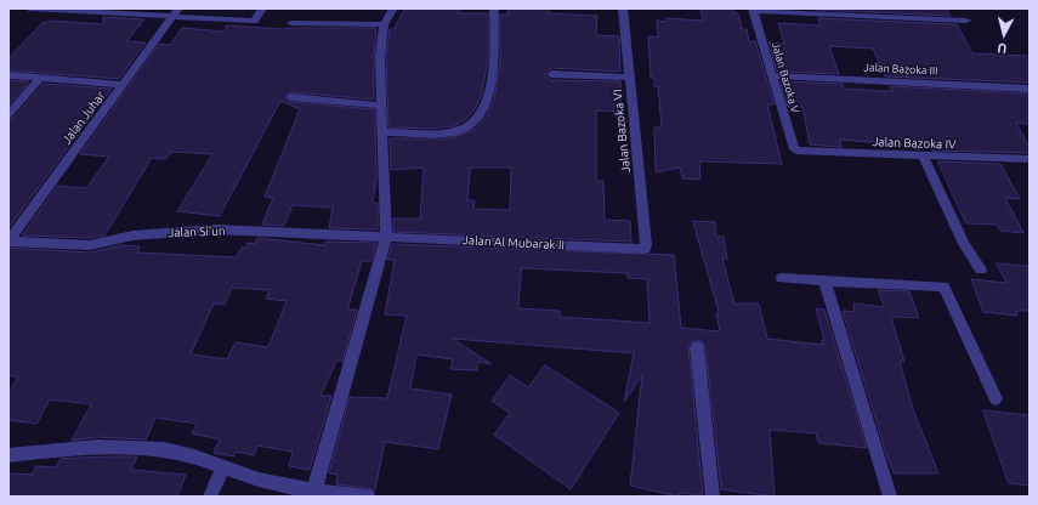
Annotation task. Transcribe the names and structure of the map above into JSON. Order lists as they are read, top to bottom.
{
  "streets": {
    "street": [
      "Jalan Bazoka III",
      "Jalan Bazoka V",
      "Jalan Juhar",
      "Jalan Bazoka VI",
      "Jalan Bazoka IV",
      "Jalan Si'un",
      "Jalan Al Mubarak II"
    ]
  },
  "crossings": [
    ["Jalan Bazoka III", "Jalan Bazoka V"],
    ["Jalan Bazoka V", "Jalan Bazoka IV"],
    ["Jalan Juhar", "Jalan Si'un"],
    ["Jalan Bazoka VI", "Jalan Al Mubarak II"],
    ["Jalan Si'un", "Jalan Al Mubarak II"]
  ],
  "north": "bottom"
}
